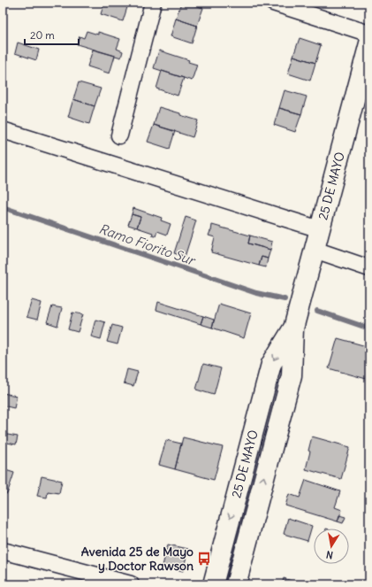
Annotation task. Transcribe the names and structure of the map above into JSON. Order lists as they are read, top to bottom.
{
  "streets": {
    "street": ["25 DE MAYO"]
  },
  "water": ["Ramo Fiorito Sur"],
  "places": {
    "bus stop": ["Avenida 25 de Mayo y Doctor Rawson"]
  },
  "scale_bar": "20 m",
  "north": "bottom"
}
